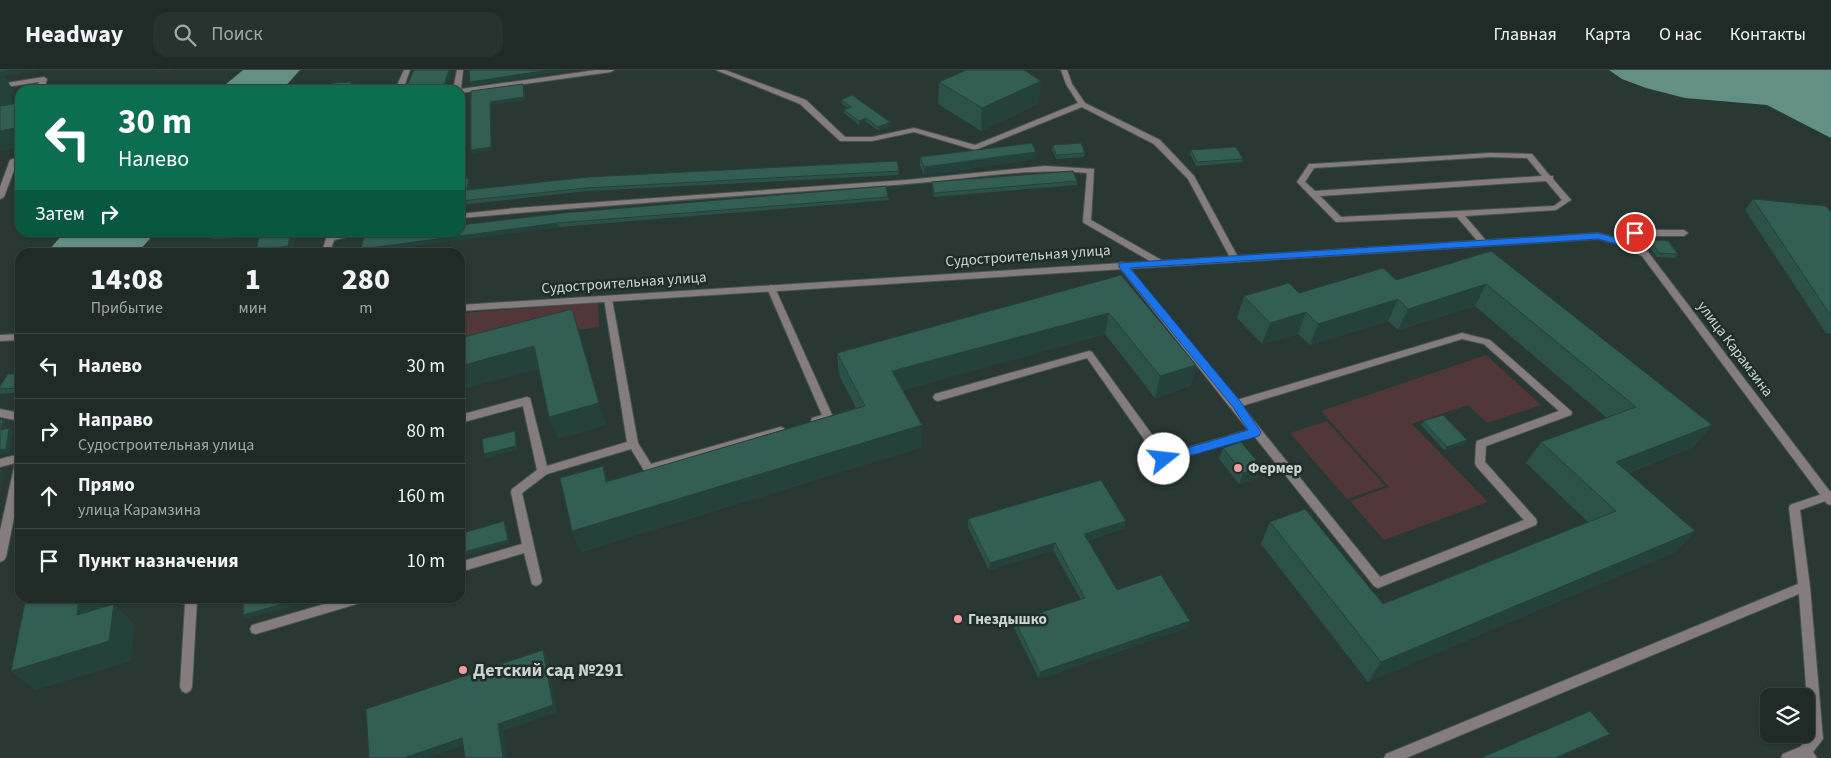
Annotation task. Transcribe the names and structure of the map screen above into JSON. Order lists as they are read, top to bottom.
{
  "streets": {
    "street": ["Судостроительная улица", "улица Карамзина"]
  },
  "crossings": [
    ["Судостроительная улица", "улица Карамзина"]
  ],
  "places": ["Фермер", "Гнездышко", "Детский сад №291"],
  "page": {
    "header": "Headway",
    "search": "Поиск",
    "nav": [
      "Главная",
      "Карта",
      "О нас",
      "Контакты"
    ],
    "turn": ["30 m", "Налево"],
    "then": "Затем",
    "eta": [
      "14:08",
      "Прибытие",
      "1",
      "мин",
      "280",
      "m"
    ],
    "list": [
      {
        "name": "Налево",
        "value": "30 m"
      },
      {
        "name": "Направо",
        "note": "Судостроительная улица",
        "value": "80 m"
      },
      {
        "name": "Прямо",
        "note": "улица Карамзина",
        "value": "160 m"
      },
      {
        "name": "Пункт назначения",
        "value": "10 m"
      }
    ]
  }
}
